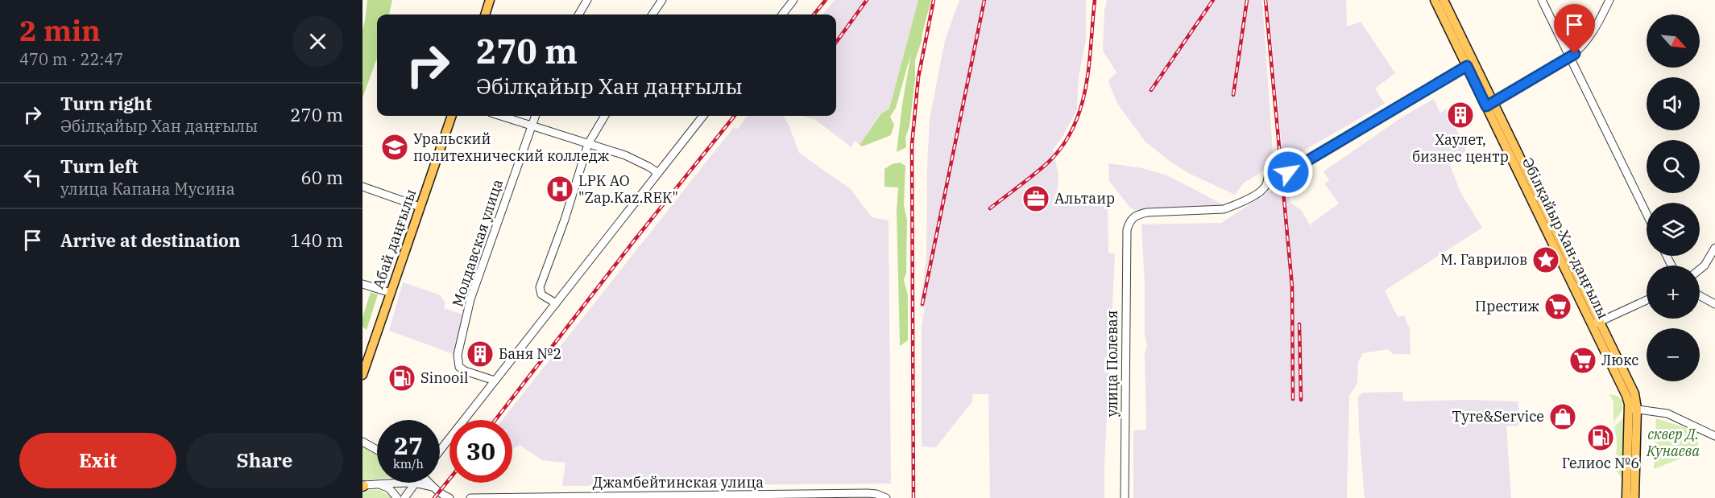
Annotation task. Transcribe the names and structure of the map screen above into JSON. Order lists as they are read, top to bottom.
{
  "streets": {
    "main road": ["Әбілқайыр Хан даңғылы", "Абай даңғылы"],
    "street": ["Молдавская улица", "улица Полевая", "Джамбейтинская улица"]
  },
  "parks": ["сквер Д. Кунаева"],
  "places": {
    "building": ["Хаулет, бизнес центр", "Баня №2"],
    "school or university": ["Уральский политехнический колледж"],
    "hospital": ["LPK AO \"Zap.Kaz.REK\""],
    "office": ["Альтаир"],
    "place": ["М. Гаврилов"],
    "supermarket": ["Престиж", "Люкс"],
    "fuel station": ["Sinooil", "Гелиос №6"],
    "shop": ["Tyre&Service"]
  },
  "north": "bottom right",
  "page": {
    "heading": ["2 min", "470 m · 22:47"],
    "map_buttons": ["+", "−"],
    "turn": ["270 m", "Әбілқайыр Хан даңғылы"],
    "list": [
      {
        "name": "Turn right",
        "note": "Әбілқайыр Хан даңғылы",
        "value": "270 m"
      },
      {
        "name": "Turn left",
        "note": "улица Капана Мусина",
        "value": "60 m"
      },
      {
        "name": "Arrive at destination",
        "value": "140 m"
      }
    ],
    "speed": "27 km/h",
    "limit": "30",
    "buttons": ["Exit", "Share"]
  }
}
